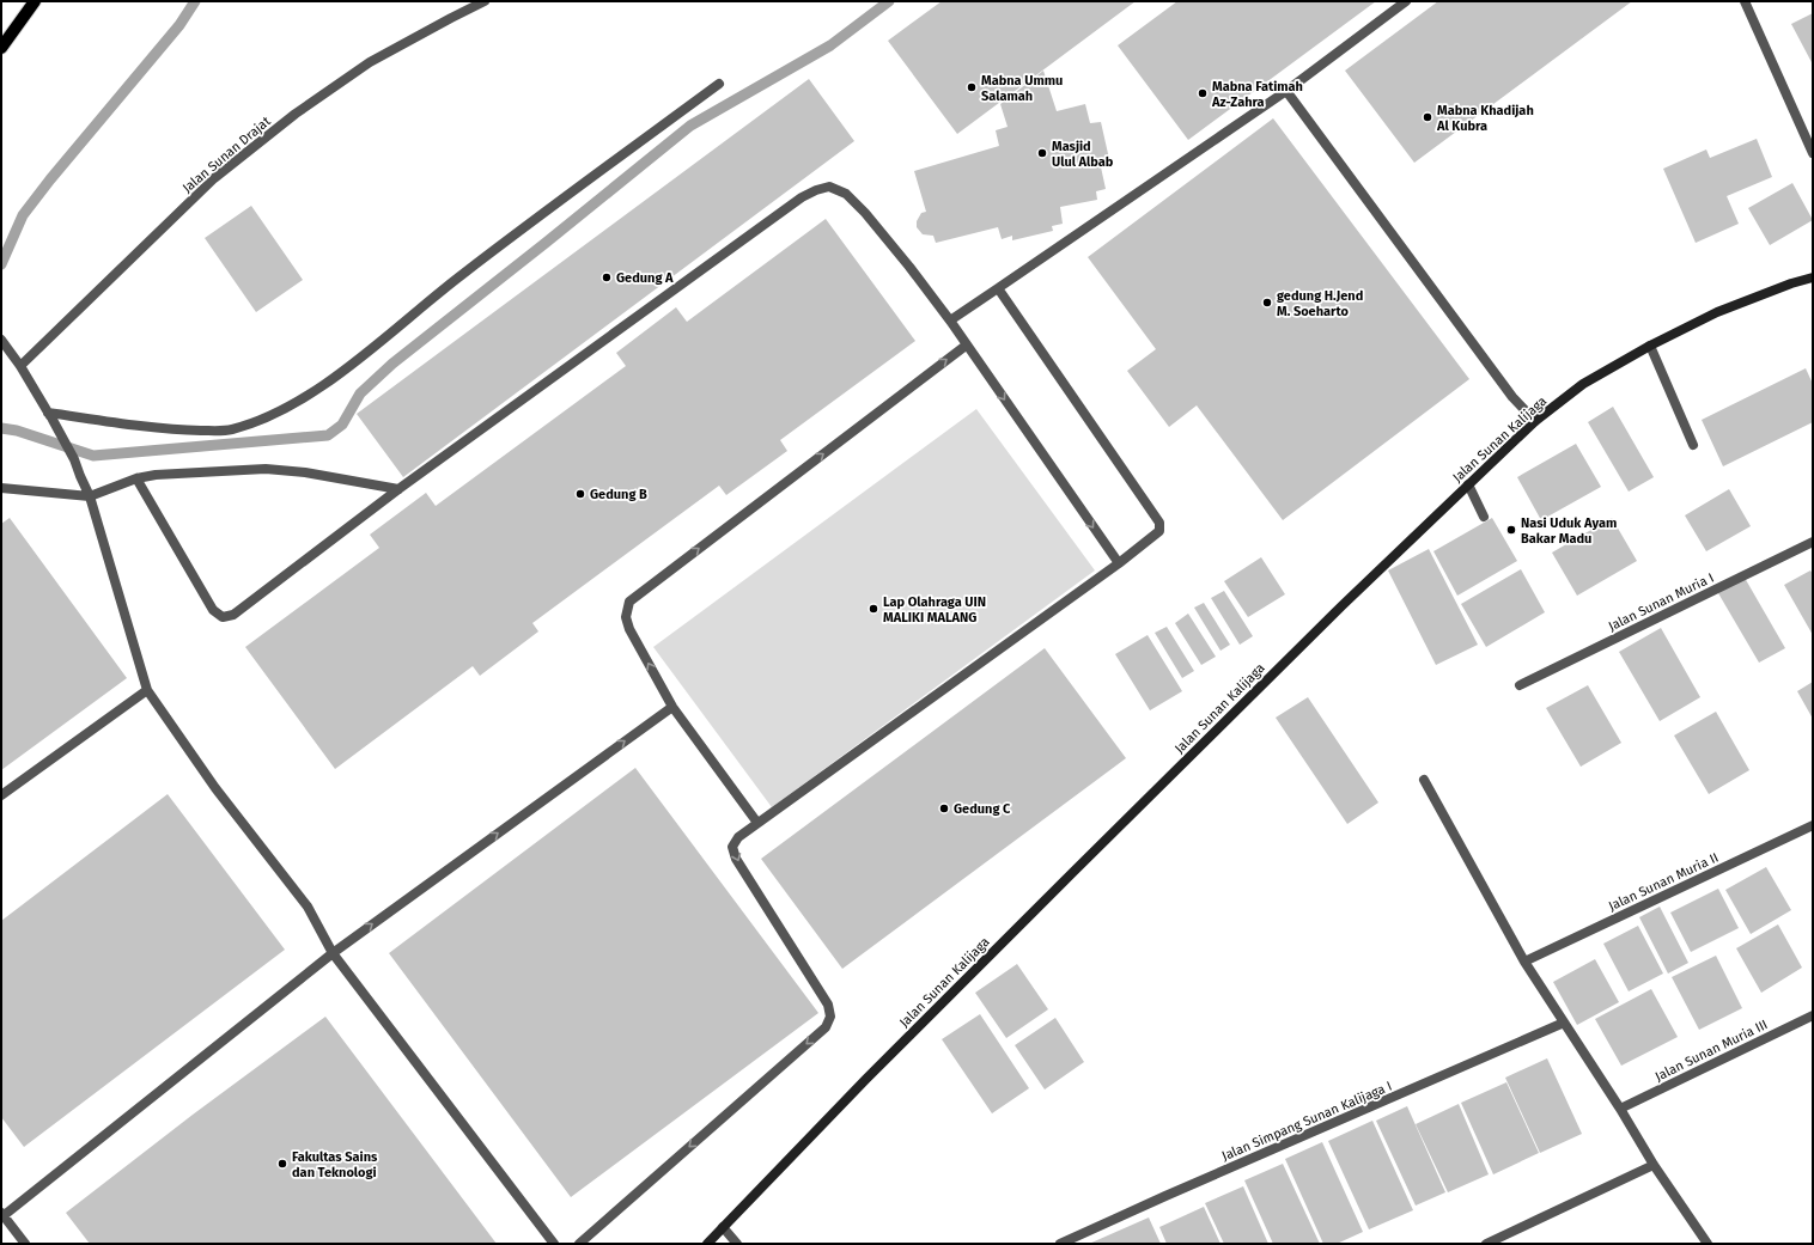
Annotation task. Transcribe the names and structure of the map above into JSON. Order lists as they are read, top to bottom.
{
  "streets": {
    "main road": ["Jalan Sunan Kalijaga"],
    "street": [
      "Jalan Sunan Drajat",
      "Jalan Sunan Muria I",
      "Jalan Sunan Muria II",
      "Jalan Sunan Muria III",
      "Jalan Simpang Sunan Kalijaga I"
    ]
  },
  "places": [
    "Mabna Ummu Salamah",
    "Mabna Fatimah Az-Zahra",
    "Mabna Khadijah Al Kubra",
    "Masjid Ulul Albab",
    "Gedung A",
    "gedung H.Jend M. Soeharto",
    "Gedung B",
    "Nasi Uduk Ayam Bakar Madu",
    "Lap Olahraga UIN MALIKI MALANG",
    "Gedung C",
    "Fakultas Sains dan Teknologi"
  ]
}
